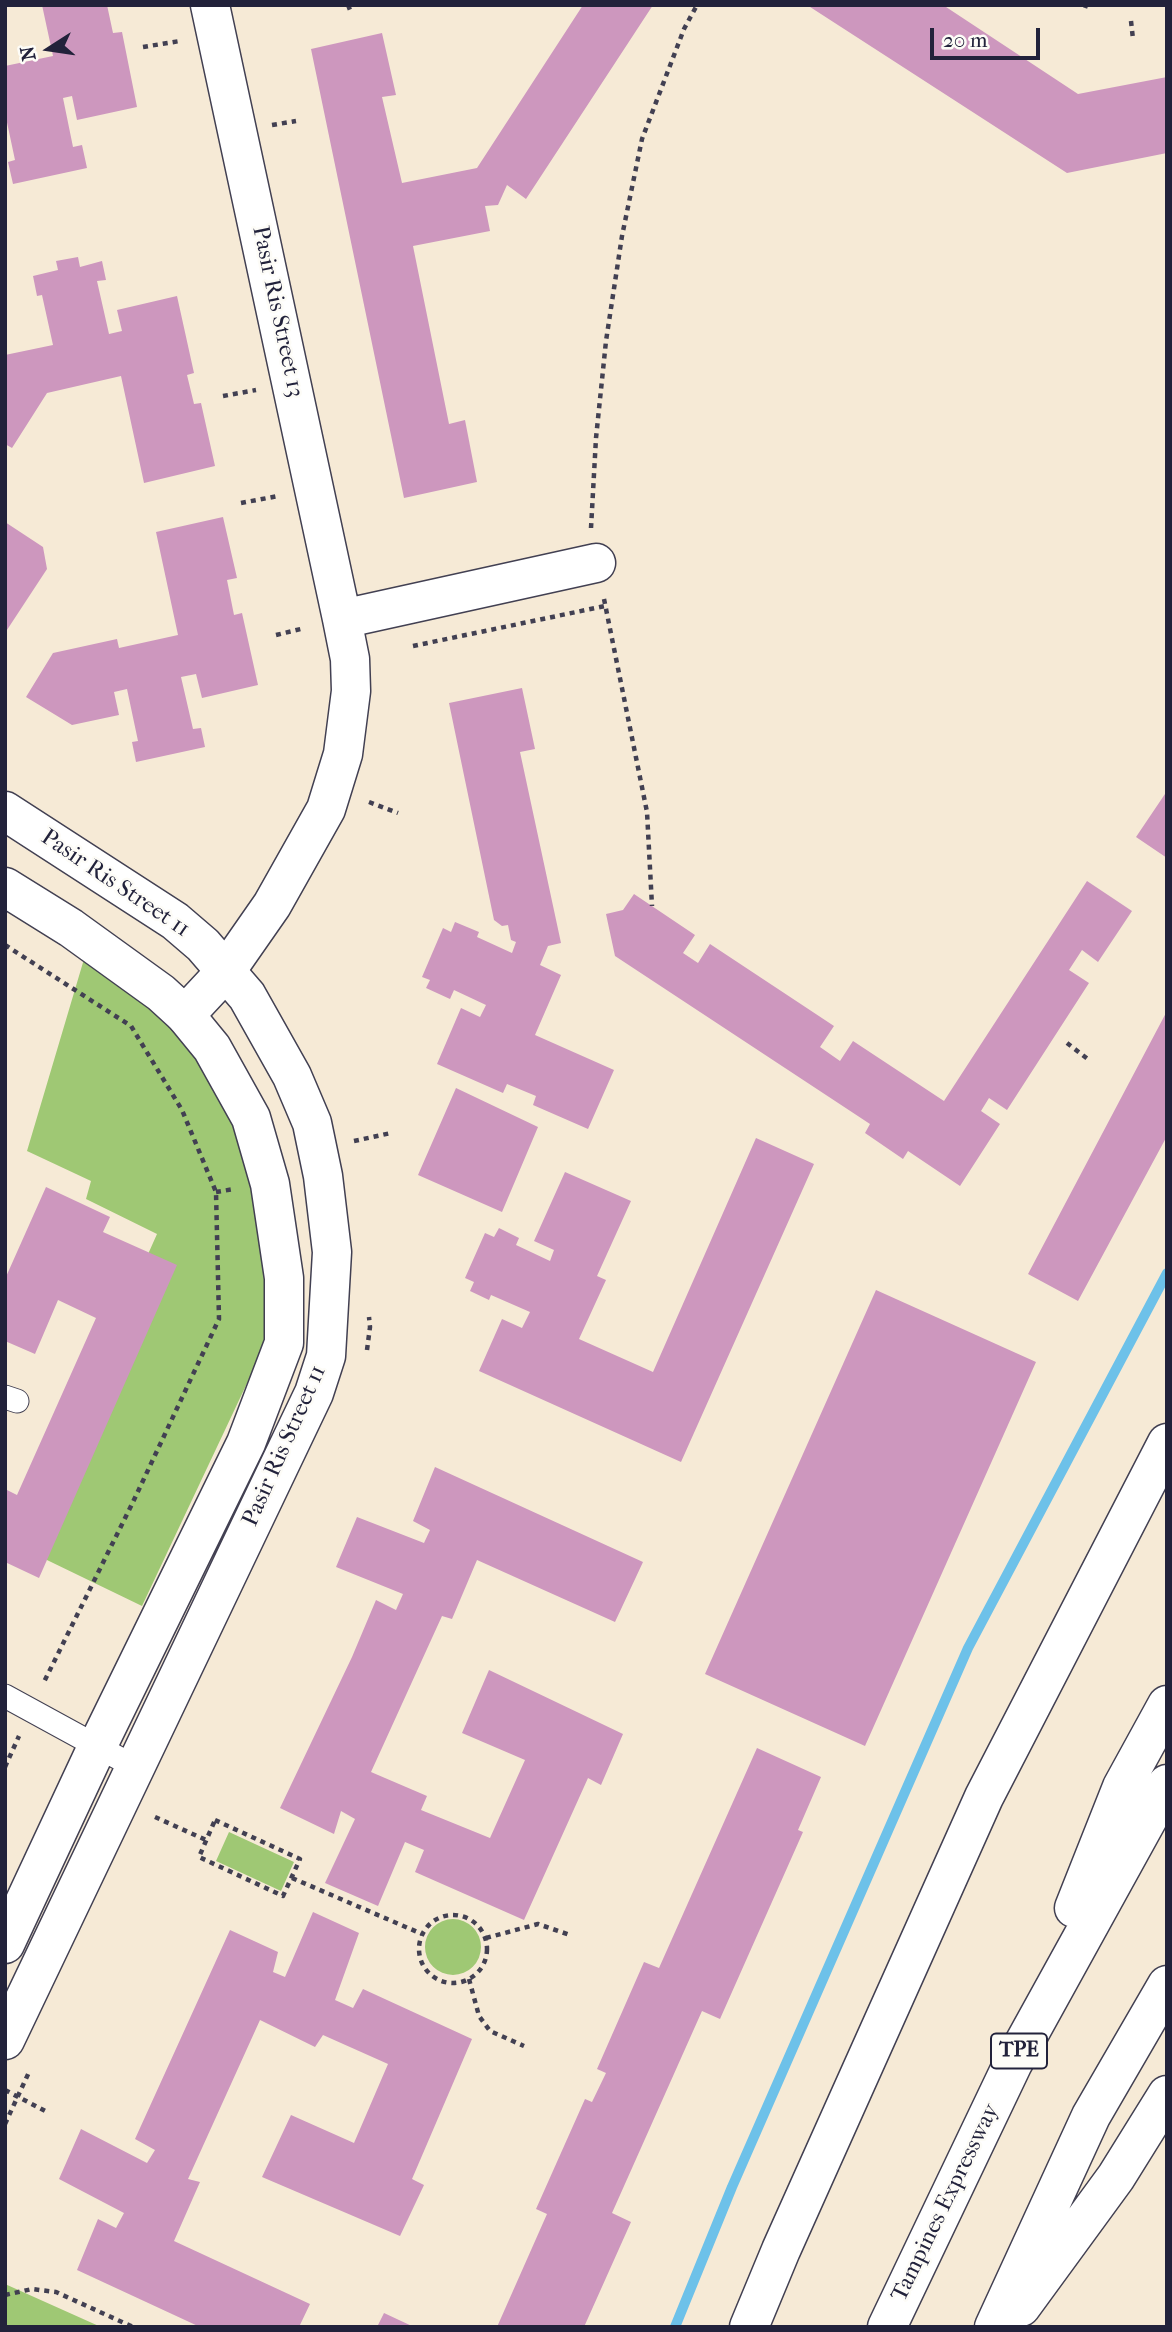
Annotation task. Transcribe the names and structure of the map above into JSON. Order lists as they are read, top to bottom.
{
  "streets": {
    "main road": [
      "Pasir Ris Street 13",
      "Pasir Ris Street 11",
      "TPE",
      "Tampines Expressway"
    ]
  },
  "crossings": [
    ["Pasir Ris Street 13", "Pasir Ris Street 11"]
  ],
  "scale_bar": "20 m",
  "north": "left"
}
